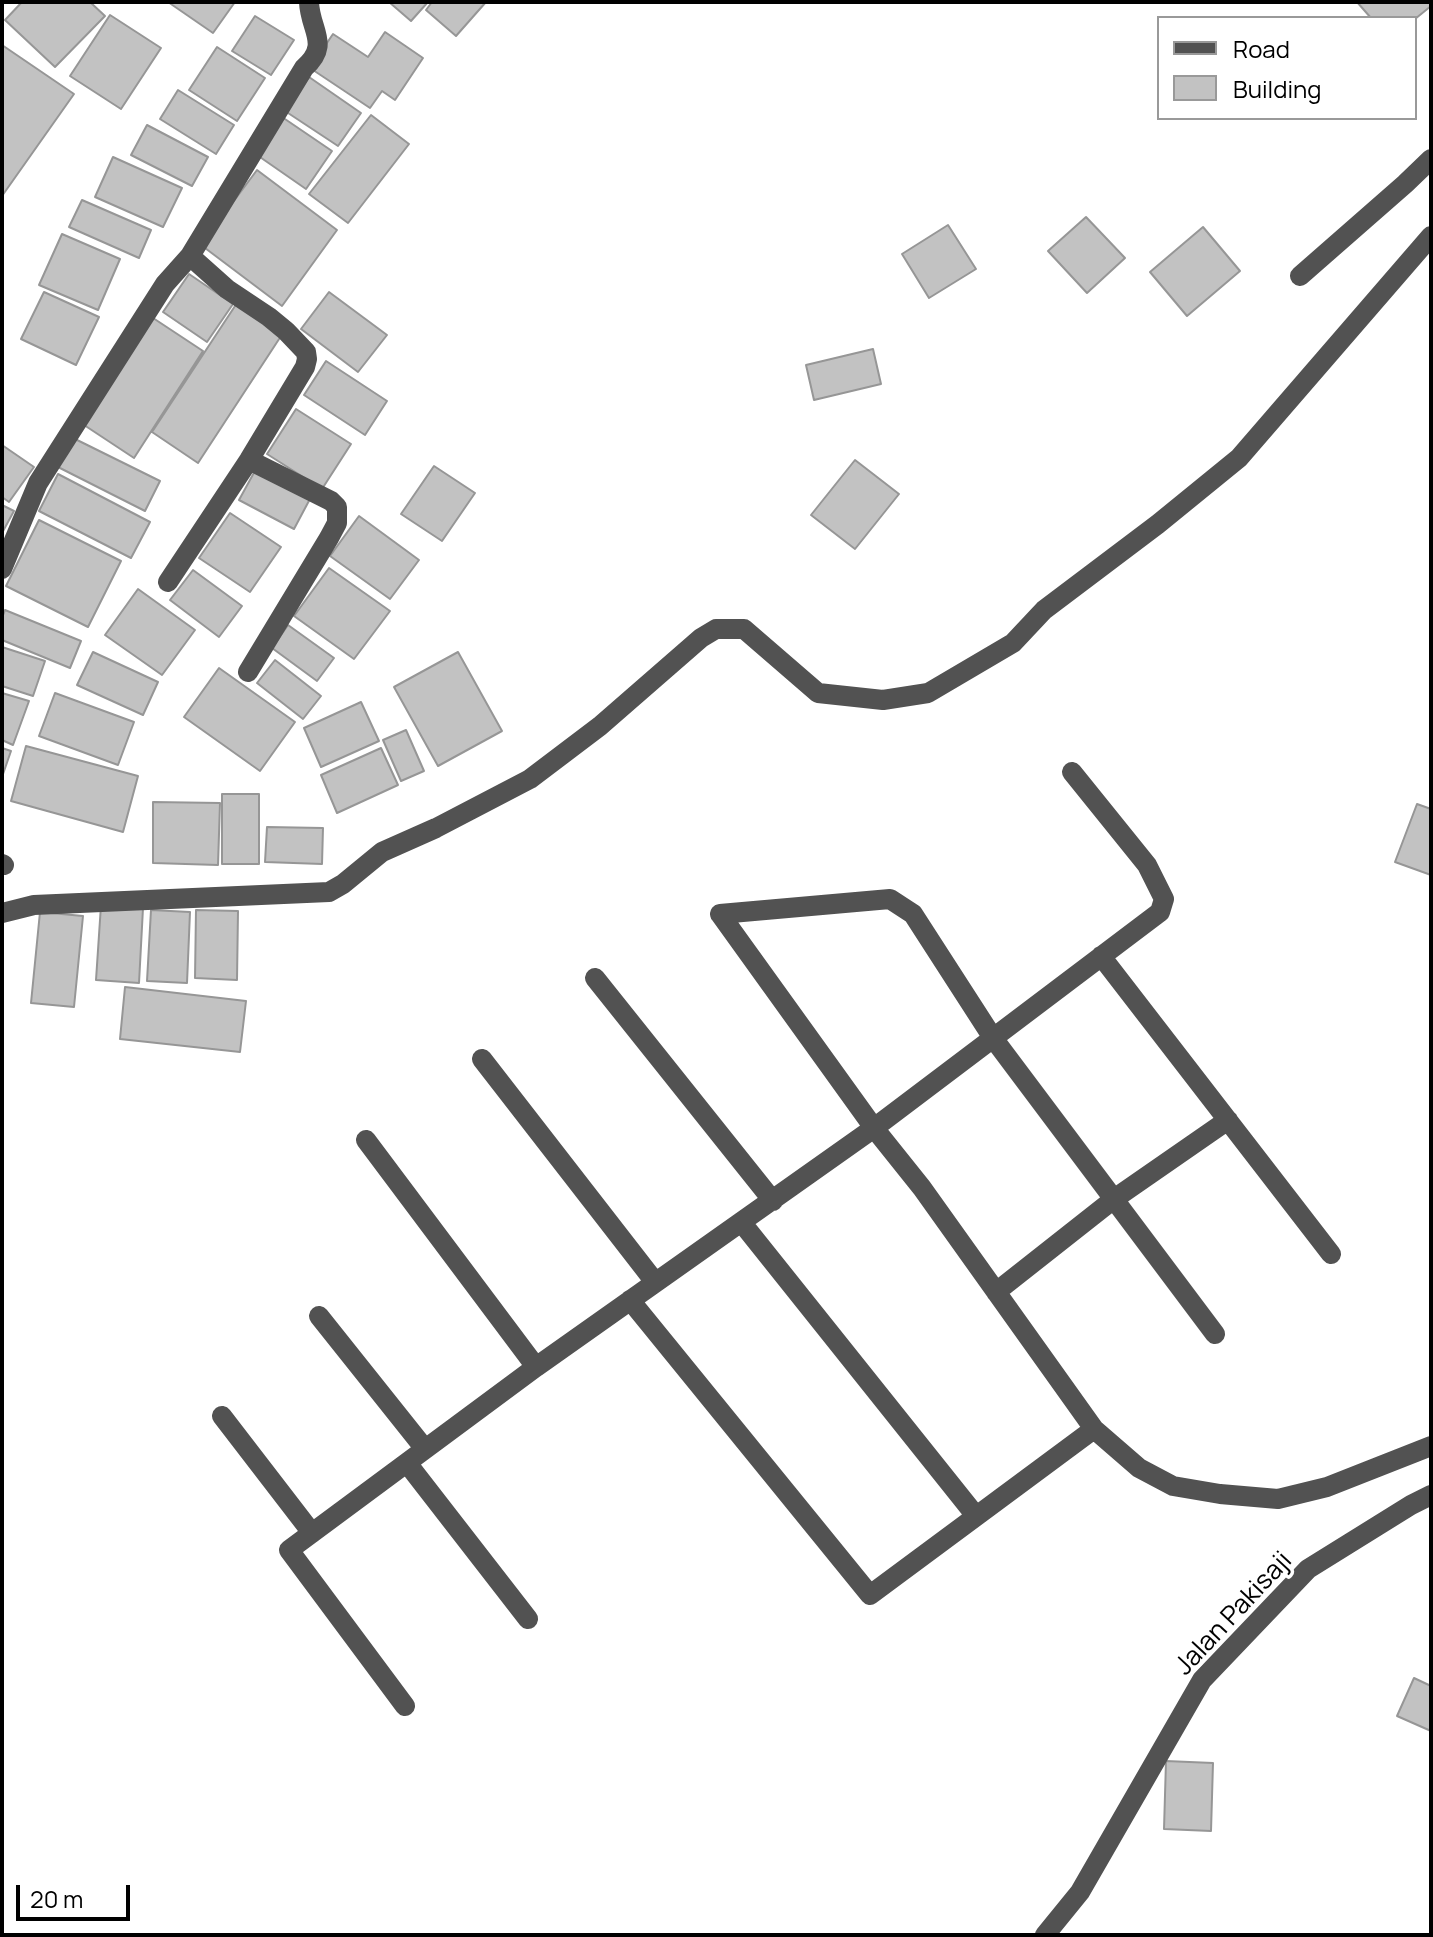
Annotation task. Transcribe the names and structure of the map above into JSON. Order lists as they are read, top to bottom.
{
  "streets": {
    "street": ["Jalan Pakisaji"]
  },
  "legend": ["Road", "Building"],
  "scale_bar": "20 m"
}
